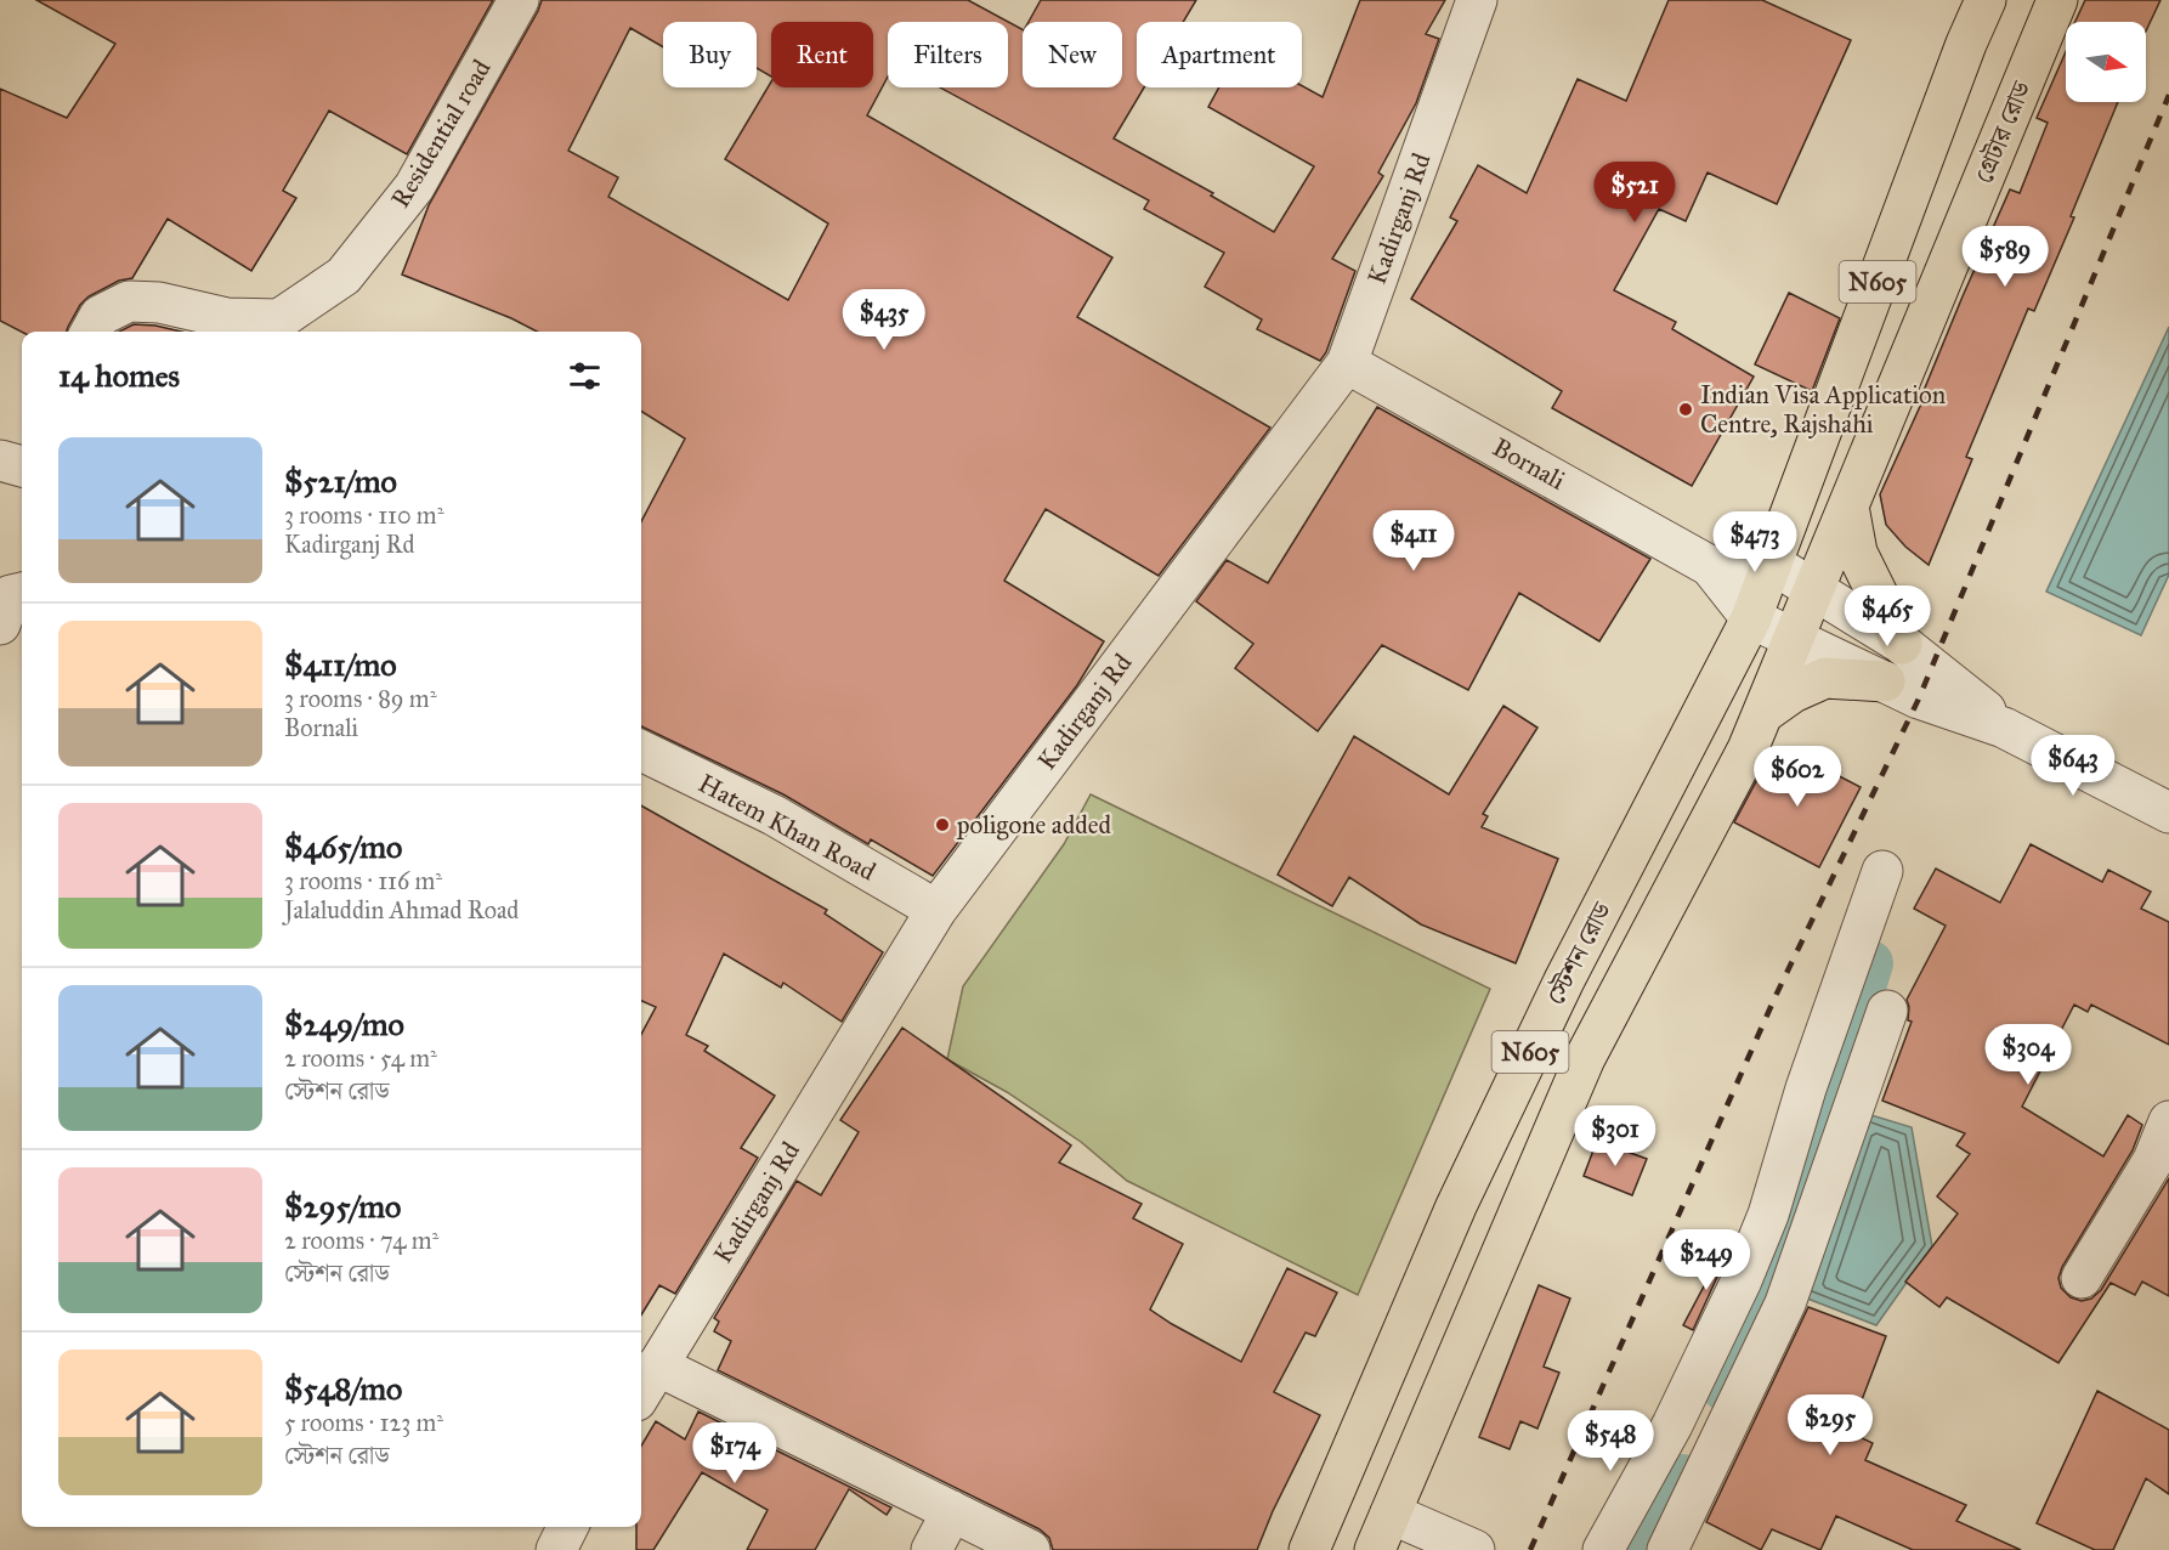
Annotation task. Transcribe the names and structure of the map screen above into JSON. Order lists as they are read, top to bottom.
{
  "streets": {
    "highway": ["গ্রেটার রোড", "N605", "স্টেশন রোড"],
    "street": [
      "Residential road",
      "Kadirganj Rd",
      "Bornali",
      "Hatem Khan Road"
    ]
  },
  "crossings": [
    ["গ্রেটার রোড", "স্টেশন রোড"],
    ["Kadirganj Rd", "Bornali"],
    ["Kadirganj Rd", "Hatem Khan Road"],
    ["N605", "স্টেশন রোড"],
    ["Bornali", "স্টেশন রোড"]
  ],
  "places": ["Indian Visa Application Centre, Rajshahi", "poligone added"],
  "north": "right",
  "page": {
    "chip": [
      "Buy",
      "Rent",
      "Filters",
      "New",
      "Apartment"
    ],
    "price": [
      "$521",
      "$589",
      "$435",
      "$411",
      "$473",
      "$465",
      "$643",
      "$602",
      "$304",
      "$301",
      "$249",
      "$295",
      "$548",
      "$174"
    ],
    "heading": "14 homes",
    "list": [
      {
        "name": "$521/mo",
        "note": "3 rooms · 110 m² · Kadirganj Rd"
      },
      {
        "name": "$411/mo",
        "note": "3 rooms · 89 m² · Bornali"
      },
      {
        "name": "$465/mo",
        "note": "3 rooms · 116 m² · Jalaluddin Ahmad Road"
      },
      {
        "name": "$249/mo",
        "note": "2 rooms · 54 m² · স্টেশন রোড"
      },
      {
        "name": "$295/mo",
        "note": "2 rooms · 74 m² · স্টেশন রোড"
      },
      {
        "name": "$548/mo",
        "note": "5 rooms · 123 m² · স্টেশন রোড"
      }
    ]
  }
}
